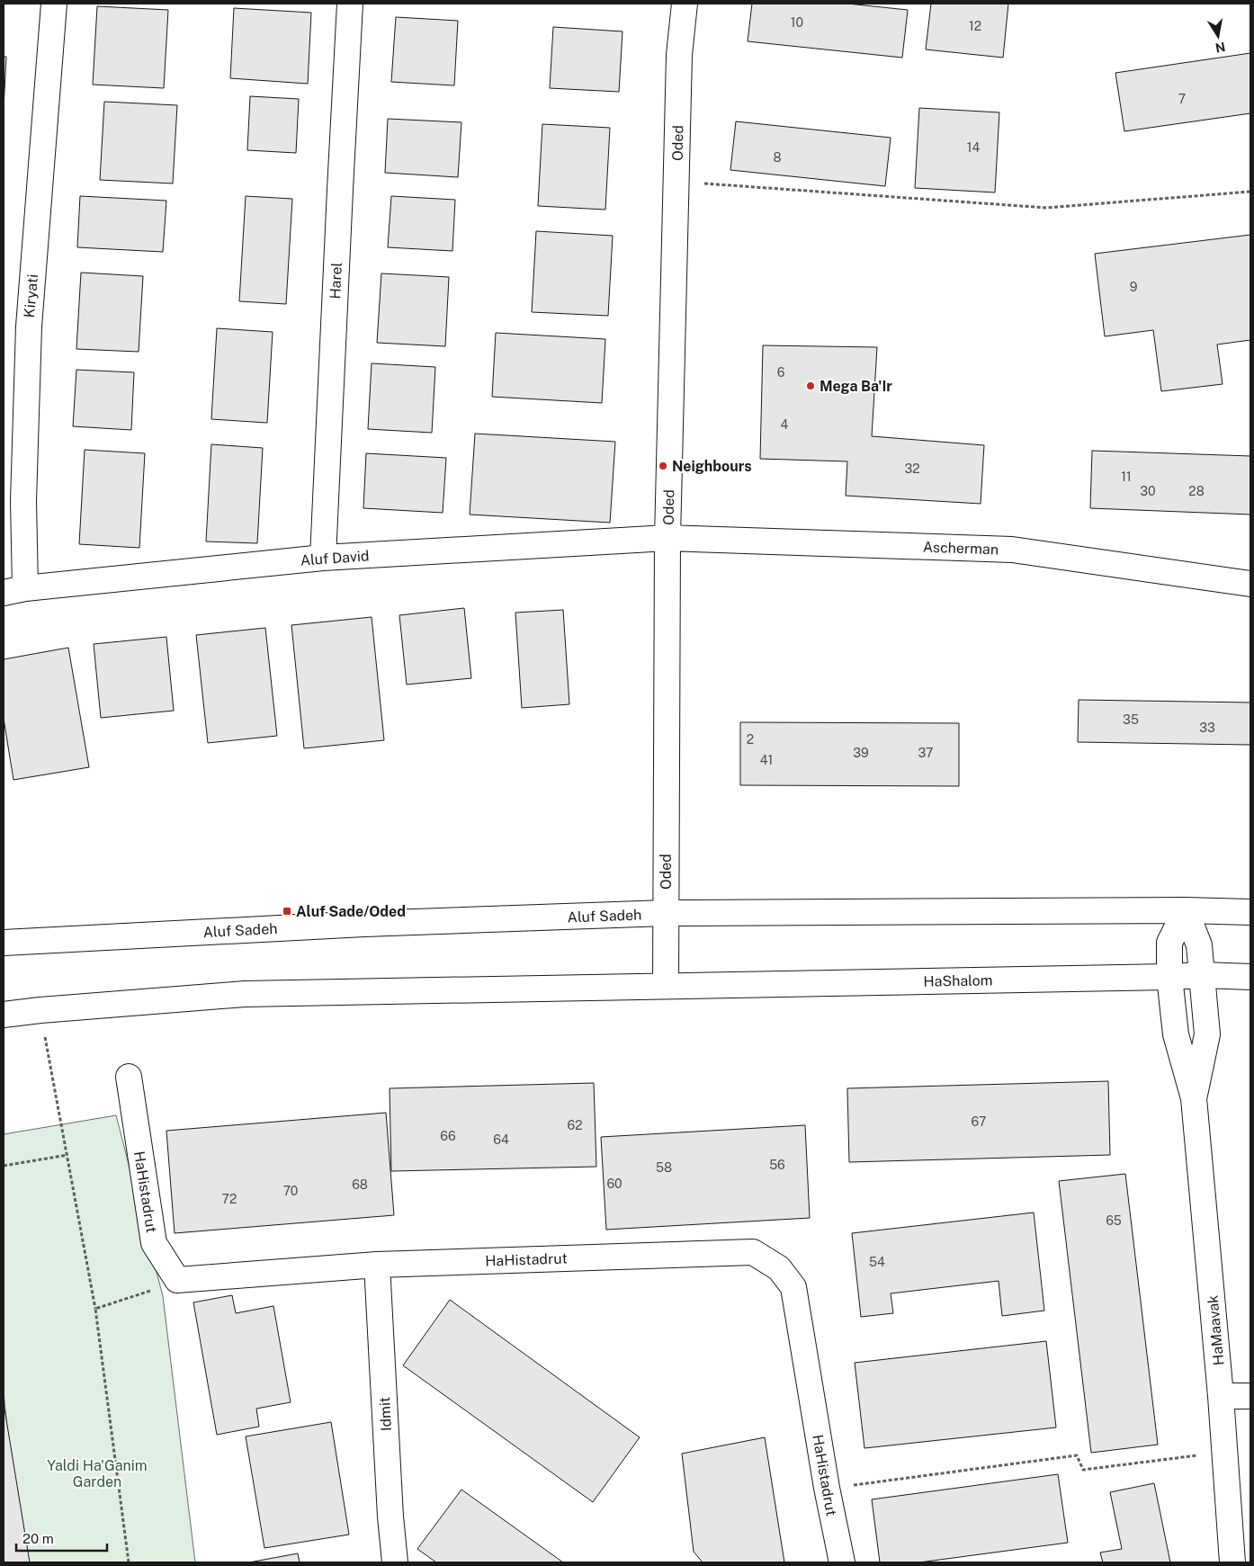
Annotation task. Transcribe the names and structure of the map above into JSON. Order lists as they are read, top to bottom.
{
  "streets": {
    "street": [
      "Oded",
      "Harel",
      "Kiryati",
      "Ascherman",
      "Aluf David",
      "Aluf Sadeh",
      "HaShalom",
      "HaHistadrut",
      "HaMaavak",
      "Idmit"
    ]
  },
  "crossings": [
    ["Oded", "Ascherman"],
    ["Oded", "Aluf David"],
    ["Oded", "Aluf Sadeh"],
    ["Oded", "HaShalom"],
    ["Harel", "Aluf David"],
    ["Kiryati", "Aluf David"],
    ["Ascherman", "Aluf David"],
    ["HaShalom", "HaMaavak"],
    ["HaHistadrut", "Idmit"]
  ],
  "parks": ["Yaldi Ha'Ganim Garden"],
  "places": {
    "other": ["Mega Ba'Ir", "Neighbours"],
    "transit": ["Aluf Sade/Oded"]
  },
  "house_numbers": [
    "10",
    "12",
    "7",
    "14",
    "8",
    "9",
    "6",
    "4",
    "32",
    "11",
    "30",
    "28",
    "35",
    "33",
    "2",
    "39",
    "37",
    "41",
    "67",
    "62",
    "66",
    "64",
    "56",
    "58",
    "60",
    "68",
    "70",
    "72",
    "65",
    "54"
  ],
  "scale_bar": "20 m",
  "north": "bottom"
}
